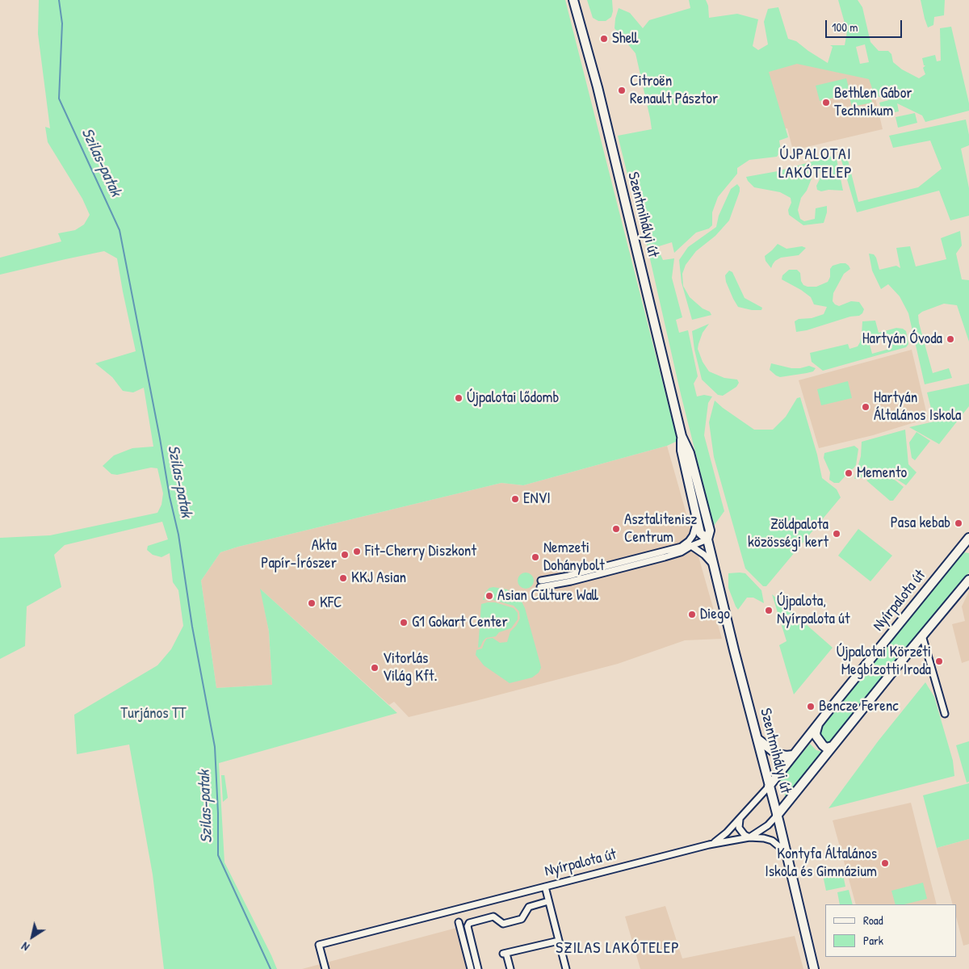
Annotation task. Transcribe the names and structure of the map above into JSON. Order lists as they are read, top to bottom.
{
  "streets": {
    "main road": ["Szentmihályi út", "Nyírpalota út"]
  },
  "crossings": [
    ["Szentmihályi út", "Nyírpalota út"]
  ],
  "districts": ["ÚJPALOTAI LAKÓTELEP", "SZILAS LAKÓTELEP"],
  "water": ["Szilas-patak"],
  "parks": ["Turjános TT"],
  "places": [
    "Shell",
    "Citroën Renault Pásztor",
    "Bethlen Gábor Technikum",
    "Hartyán Óvoda",
    "Újpalotai lődomb",
    "Hartyán Általános Iskola",
    "Memento",
    "ENVI",
    "Pasa kebab",
    "Asztalitenisz Centrum",
    "Zöldpalota közösségi kert",
    "Fit-Cherry Diszkont",
    "Akta Papír-Írószer",
    "Nemzeti Dohánybolt",
    "KKJ Asian",
    "Asian Culture Wall",
    "KFC",
    "Újpalota, Nyírpalota út",
    "Diego",
    "G1 Gokart Center",
    "Újpalotai Körzeti Megbízotti Iroda",
    "Vitorlás Világ Kft.",
    "Bencze Ferenc",
    "Kontyfa Általános Iskola és Gimnázium"
  ],
  "legend": ["Road", "Park"],
  "scale_bar": "100 m",
  "north": "bottom left"
}
